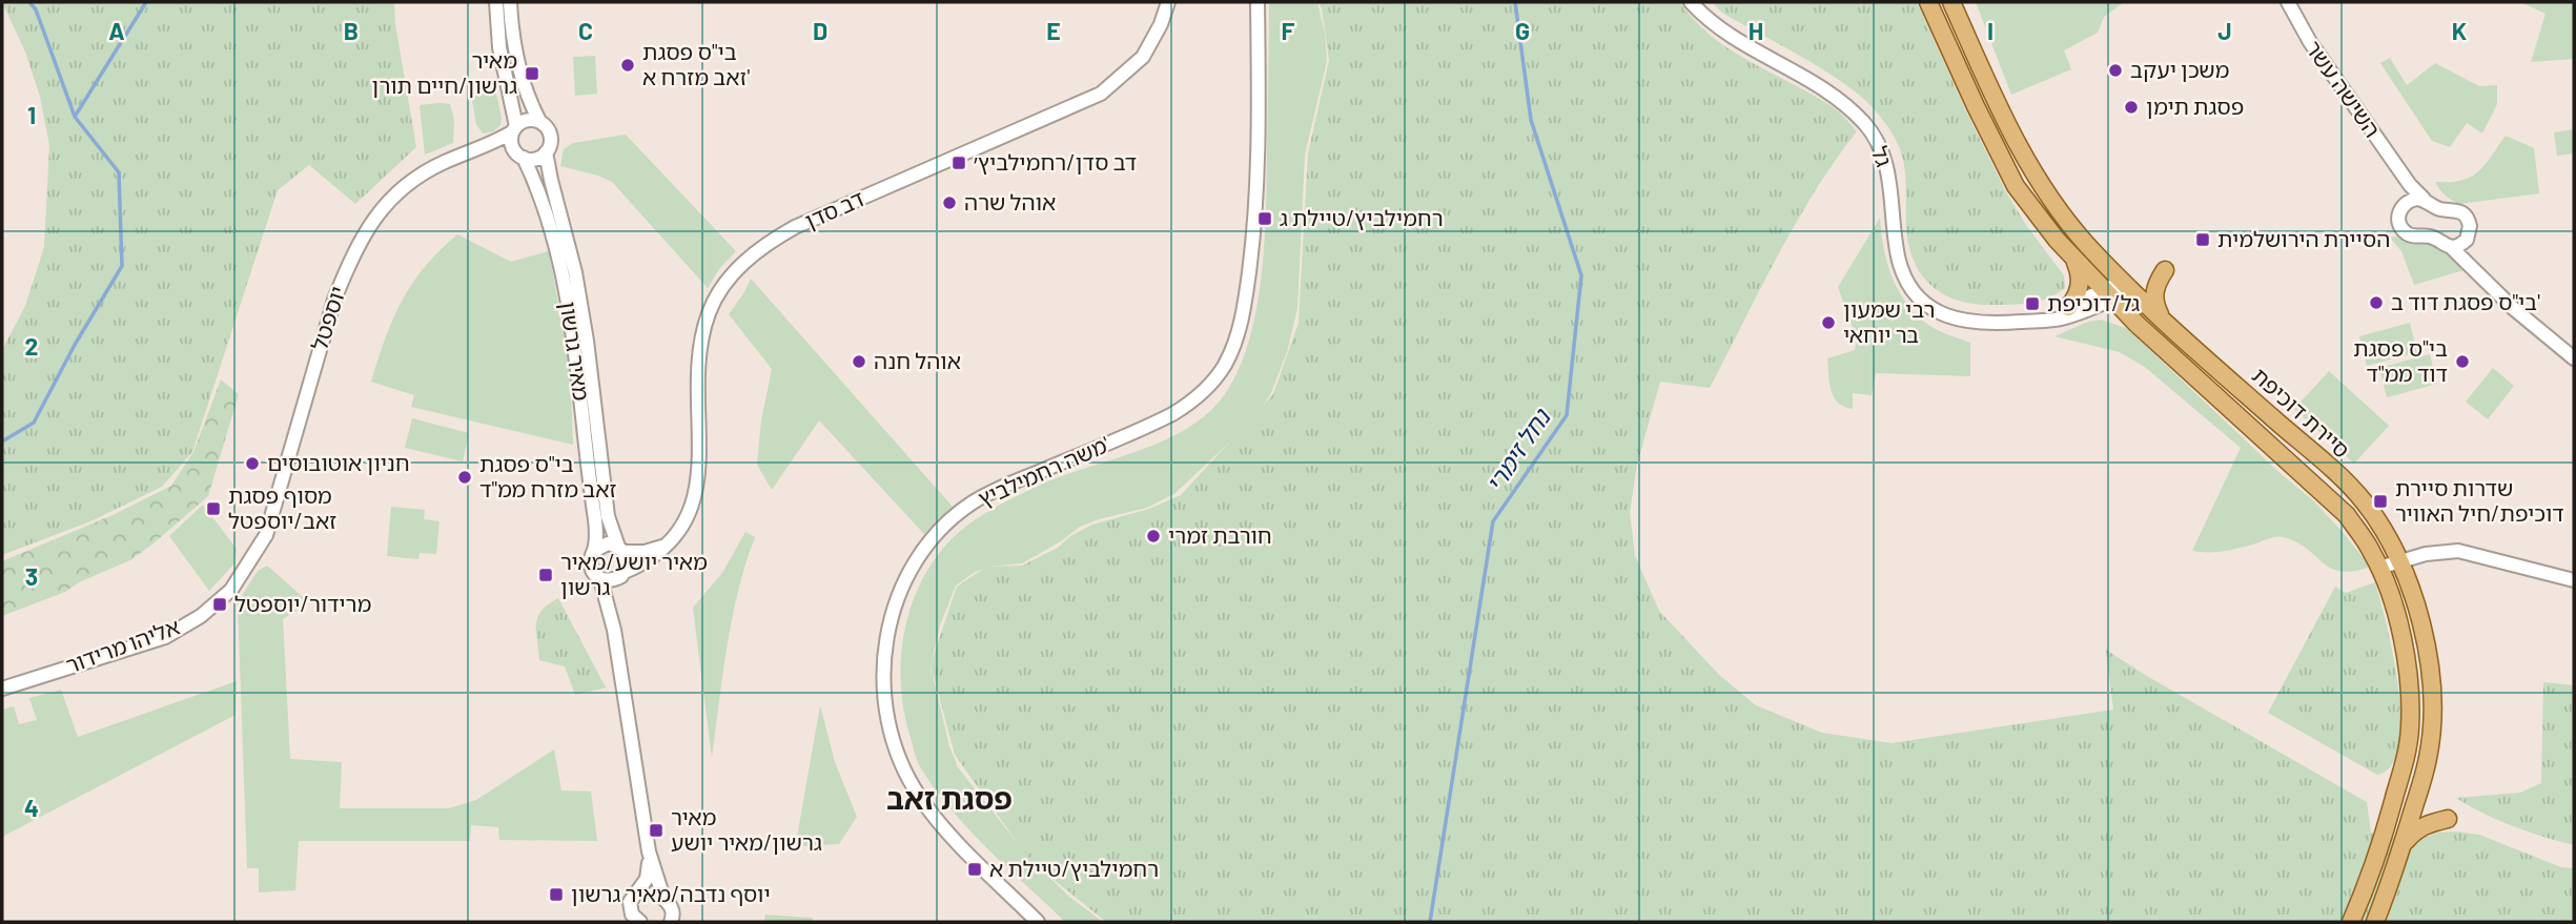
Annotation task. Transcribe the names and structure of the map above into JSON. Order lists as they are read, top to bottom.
{
  "streets": {
    "main road": ["סיירת דוכיפת"],
    "street": [
      "השישה עשר",
      "גל",
      "דב סדן",
      "יוספטל",
      "מאיר גרשון",
      "משה רחמילביץ'",
      "אליהו מרידור"
    ]
  },
  "crossings": [
    ["גל", "סיירת דוכיפת"],
    ["דב סדן", "מאיר גרשון"],
    ["יוספטל", "מאיר גרשון"],
    ["יוספטל", "אליהו מרידור"]
  ],
  "districts": ["פסגת זאב"],
  "water": ["נחל זימרי"],
  "places": {
    "other": [
      "בי\"ס פסגת זאב מזרח א'",
      "משכן יעקב",
      "פסגת תימן",
      "אוהל שרה",
      "בי\"ס פסגת דוד ב'",
      "רבי שמעון בר יוחאי",
      "אוהל חנה",
      "בי\"ס פסגת דוד ממ\"ד",
      "חניון אוטובוסים",
      "בי\"ס פסגת זאב מזרח ממ\"ד",
      "חורבת זמרי"
    ],
    "transit": [
      "מאיר גרשון/חיים תורן",
      "דב סדן/רחמילביץ׳",
      "רחמילביץ/טיילת ג",
      "הסיירת הירושלמית",
      "גל/דוכיפת",
      "שדרות סיירת דוכיפת/חיל האוויר",
      "מסוף פסגת זאב/יוספטל",
      "מאיר יושע/מאיר גרשון",
      "מרידור/יוספטל",
      "מאיר גרשון/מאיר יושע",
      "רחמילביץ/טיילת א",
      "יוסף נדבה/מאיר גרשון"
    ]
  },
  "grid": {
    "columns": [
      "A",
      "B",
      "C",
      "D",
      "E",
      "F",
      "G",
      "H",
      "I",
      "J",
      "K"
    ],
    "rows": [
      "1",
      "2",
      "3",
      "4"
    ]
  }
}
